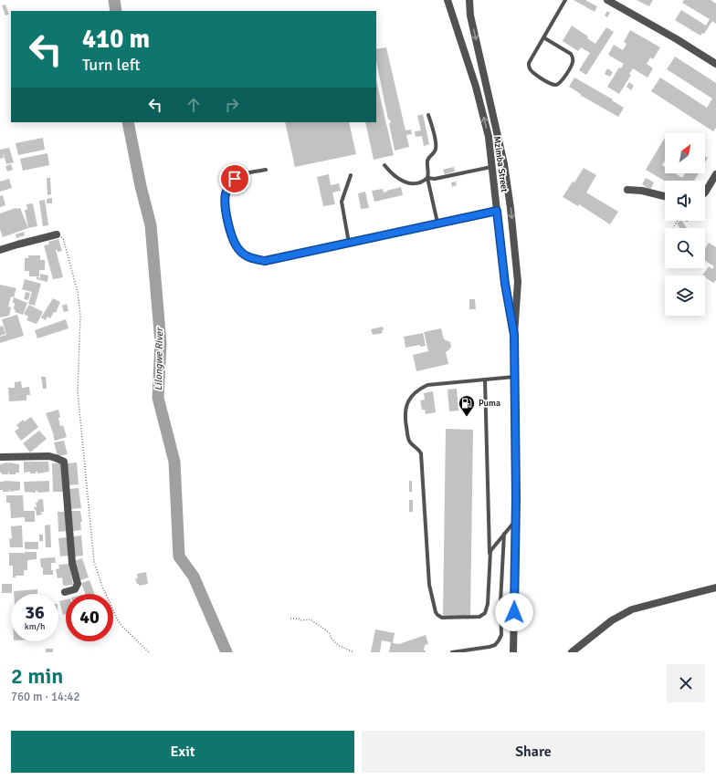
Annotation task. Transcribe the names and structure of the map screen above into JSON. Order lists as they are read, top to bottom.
{
  "streets": {
    "street": ["Mzimba Street"]
  },
  "water": ["Lilongwe River"],
  "places": {
    "fuel station": ["Puma"]
  },
  "north": "top right",
  "page": {
    "turn": ["410 m", "Turn left"],
    "speed": "36 km/h",
    "limit": "40",
    "heading": ["2 min", "760 m · 14:42"],
    "buttons": ["Exit", "Share"]
  }
}
